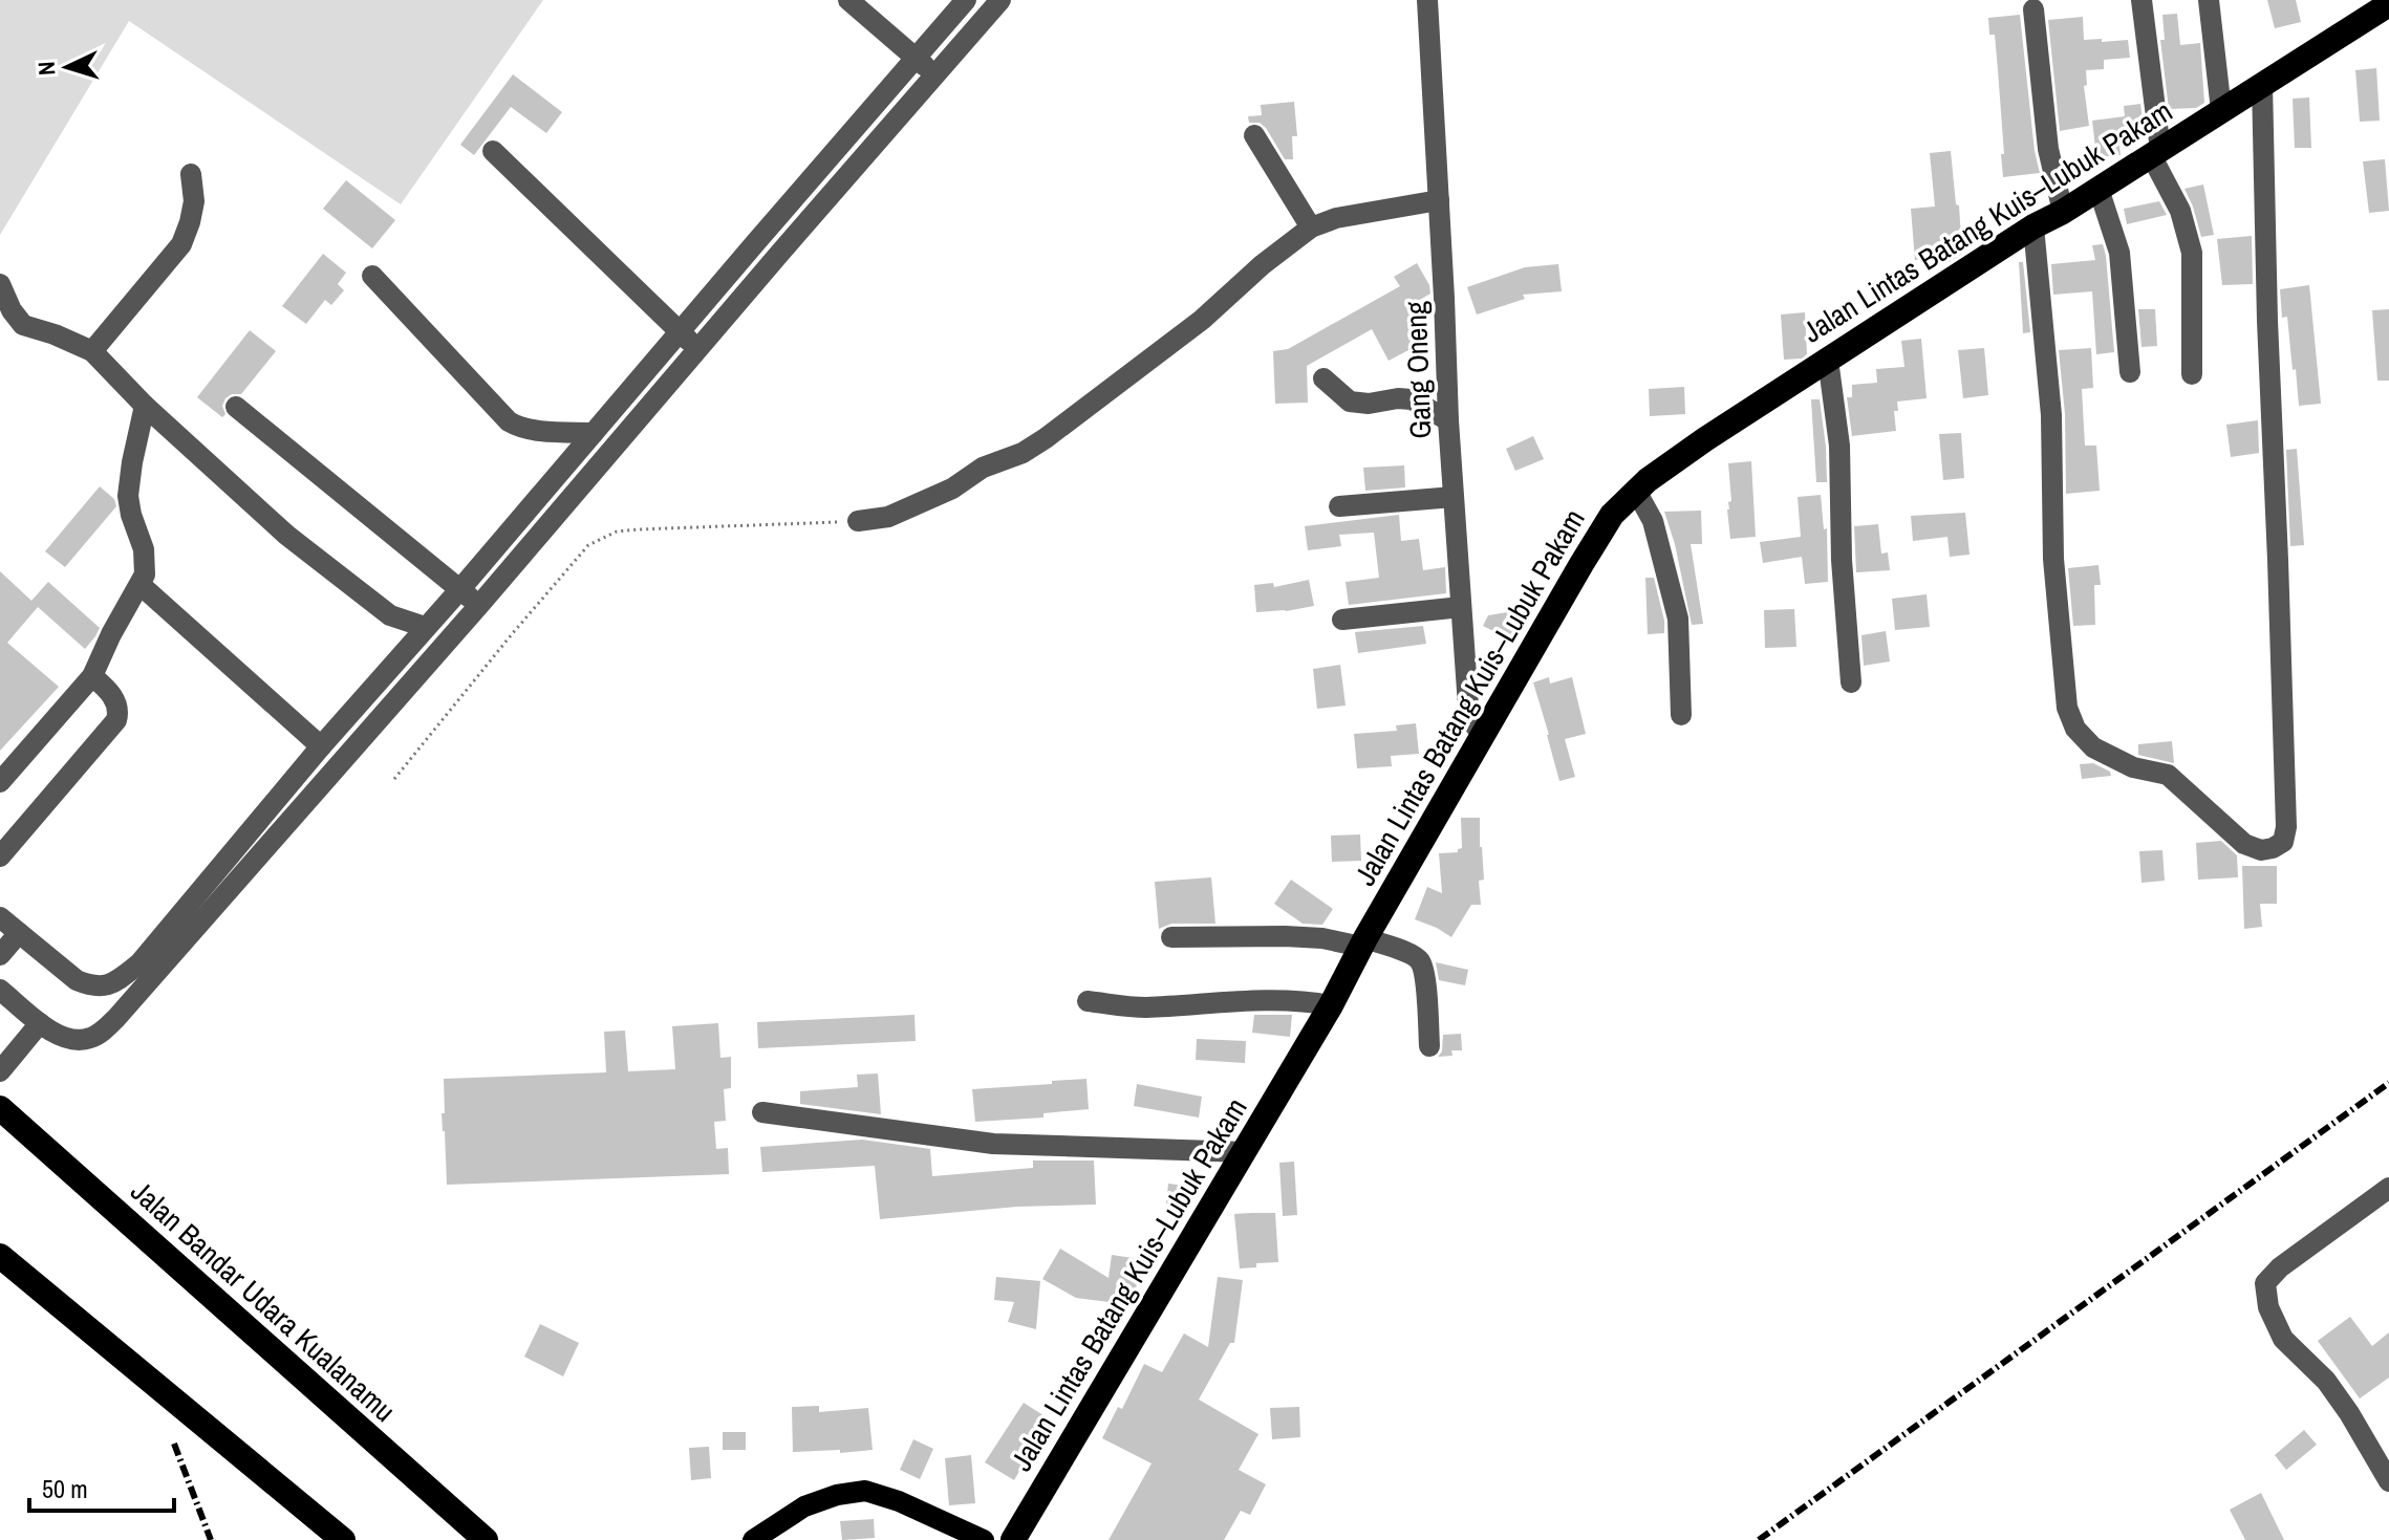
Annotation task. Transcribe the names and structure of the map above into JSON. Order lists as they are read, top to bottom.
{
  "streets": {
    "highway": ["Jalan Lintas Batang Kuis–Lubuk Pakam", "Jalan Bandar Udara Kualanamu"],
    "street": ["Gang Oneng"]
  },
  "crossings": [
    ["Jalan Lintas Batang Kuis–Lubuk Pakam", "Gang Oneng"]
  ],
  "scale_bar": "50 m",
  "north": "left"
}
